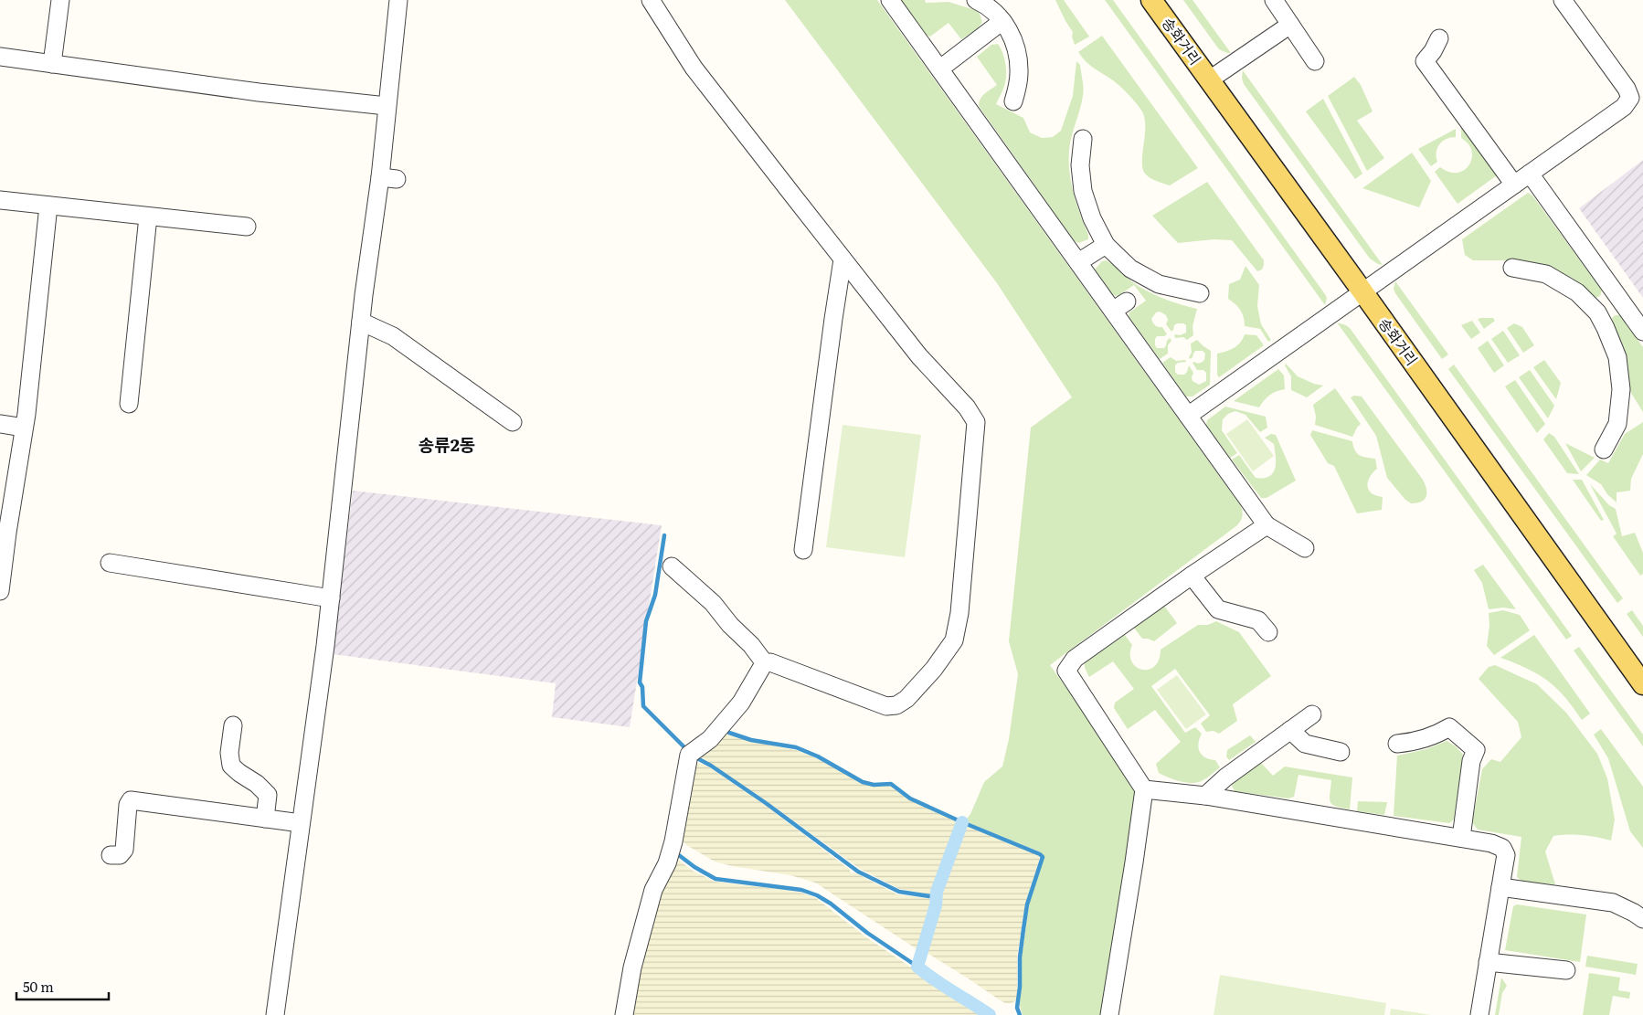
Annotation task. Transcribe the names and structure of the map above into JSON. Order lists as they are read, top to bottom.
{
  "streets": {
    "main road": ["송화거리"]
  },
  "districts": ["송류2동"],
  "scale_bar": "50 m"
}
